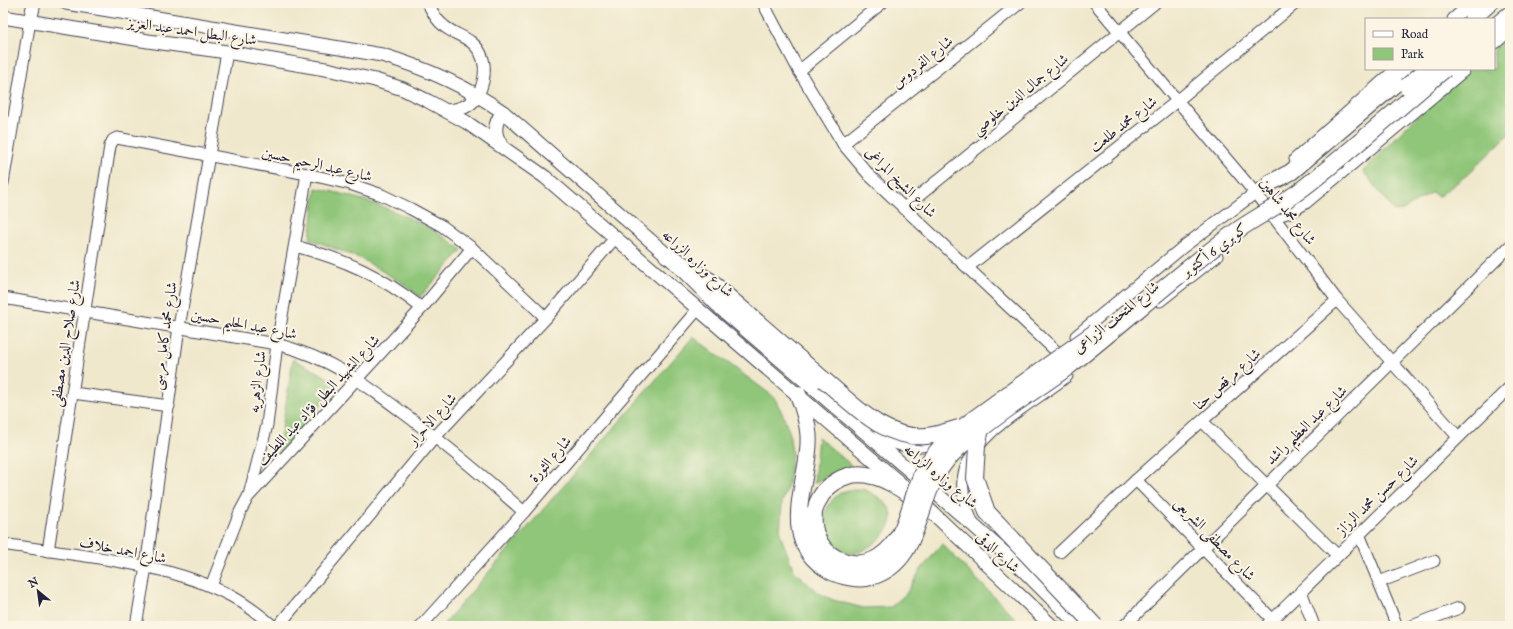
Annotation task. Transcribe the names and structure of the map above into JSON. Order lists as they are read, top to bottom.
{
  "streets": {
    "highway": ["كوبري 6 أكتوبر"],
    "main road": ["شارع البطل احمد عبد العزيز", "شارع وزاره الزراعه", "شارع الدقى"],
    "street": [
      "شارع الفردوس",
      "شارع جمال الدين خلوصي",
      "شارع محمد طلعت",
      "شارع عبد الرحيم حسين",
      "شارع الشيخ المراغى",
      "شارع محمد شاهين",
      "شارع المتحف الزراعى",
      "شارع عبد الحليم حسين",
      "شارع محمد كامل مرسى",
      "شارع صلاح الدين مصطفى",
      "شارع مرقص حنا",
      "شارع الزهريه",
      "شارع الشهيد البطل فؤاد عبد اللطيف",
      "شارع الاحرار",
      "شارع عبد العظيم راشد",
      "شارع الثورة",
      "شارع حسن محمد الرزاز",
      "شارع مصطفى الشريعى",
      "شارع احمد خلاف"
    ]
  },
  "crossings": [
    ["شارع البطل احمد عبد العزيز", "شارع وزاره الزراعه"],
    ["شارع البطل احمد عبد العزيز", "شارع محمد كامل مرسى"],
    ["شارع الفردوس", "شارع الشيخ المراغى"],
    ["شارع جمال الدين خلوصي", "شارع الشيخ المراغى"],
    ["شارع جمال الدين خلوصي", "شارع محمد شاهين"],
    ["شارع محمد طلعت", "شارع الشيخ المراغى"],
    ["شارع محمد طلعت", "شارع محمد شاهين"],
    ["شارع عبد الرحيم حسين", "شارع محمد كامل مرسى"],
    ["شارع عبد الرحيم حسين", "شارع صلاح الدين مصطفى"],
    ["شارع عبد الرحيم حسين", "شارع الزهريه"],
    ["شارع عبد الرحيم حسين", "شارع الشهيد البطل فؤاد عبد اللطيف"],
    ["شارع عبد الرحيم حسين", "شارع الاحرار"],
    ["شارع الشيخ المراغى", "شارع المتحف الزراعى"],
    ["شارع محمد شاهين", "شارع المتحف الزراعى"],
    ["شارع محمد شاهين", "شارع مرقص حنا"],
    ["شارع محمد شاهين", "شارع عبد العظيم راشد"],
    ["شارع محمد شاهين", "شارع حسن محمد الرزاز"],
    ["كوبري 6 أكتوبر", "شارع وزاره الزراعه"],
    ["كوبري 6 أكتوبر", "شارع المتحف الزراعى"],
    ["شارع وزاره الزراعه", "شارع المتحف الزراعى"],
    ["شارع وزاره الزراعه", "شارع الاحرار"],
    ["شارع وزاره الزراعه", "شارع الثورة"],
    ["شارع وزاره الزراعه", "شارع الدقى"],
    ["شارع المتحف الزراعى", "شارع الدقى"],
    ["شارع عبد الحليم حسين", "شارع محمد كامل مرسى"],
    ["شارع عبد الحليم حسين", "شارع صلاح الدين مصطفى"],
    ["شارع عبد الحليم حسين", "شارع الزهريه"],
    ["شارع عبد الحليم حسين", "شارع الشهيد البطل فؤاد عبد اللطيف"],
    ["شارع عبد الحليم حسين", "شارع الاحرار"],
    ["شارع عبد الحليم حسين", "شارع الثورة"],
    ["شارع محمد كامل مرسى", "شارع احمد خلاف"],
    ["شارع صلاح الدين مصطفى", "شارع احمد خلاف"],
    ["شارع مرقص حنا", "شارع مصطفى الشريعى"],
    ["شارع الزهريه", "شارع الشهيد البطل فؤاد عبد اللطيف"],
    ["شارع الشهيد البطل فؤاد عبد اللطيف", "شارع احمد خلاف"],
    ["شارع عبد العظيم راشد", "شارع مصطفى الشريعى"],
    ["شارع حسن محمد الرزاز", "شارع مصطفى الشريعى"]
  ],
  "legend": ["Road", "Park"],
  "north": "top left"
}
